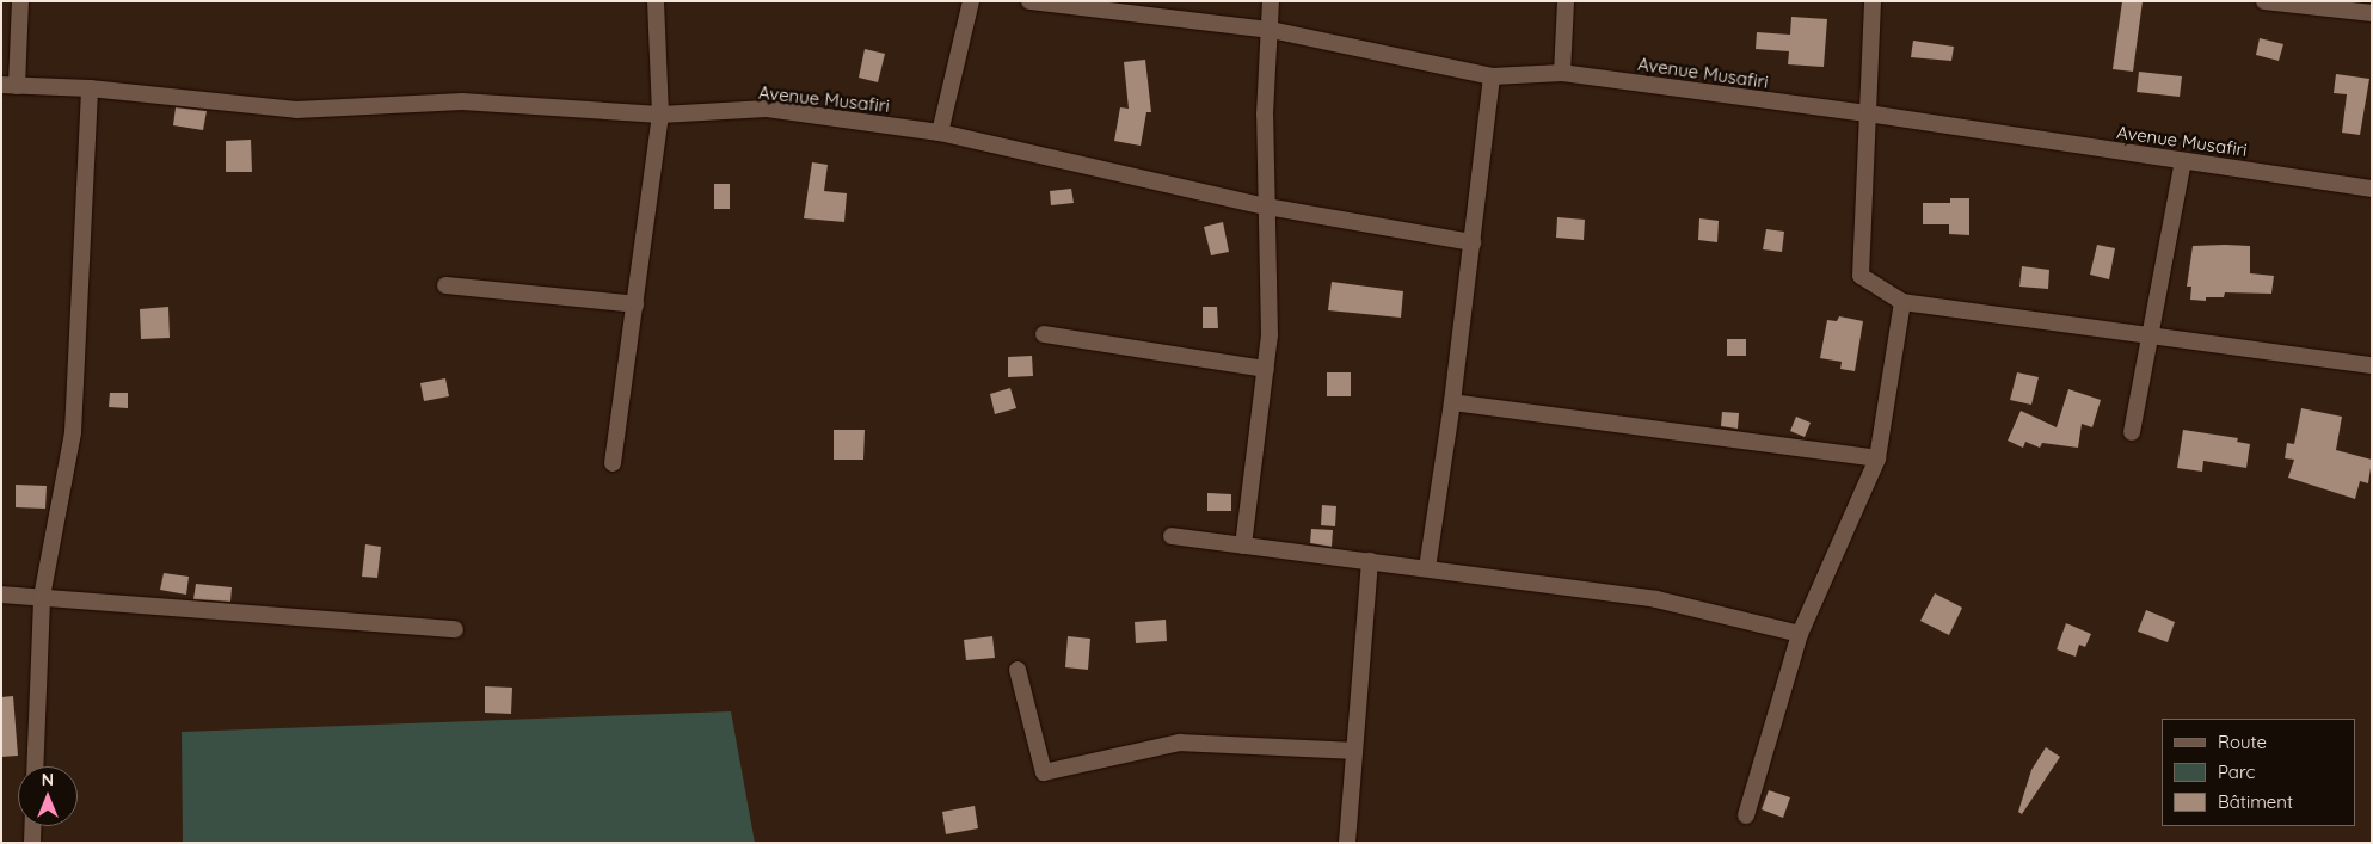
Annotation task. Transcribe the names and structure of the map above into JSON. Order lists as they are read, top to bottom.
{
  "streets": {
    "street": ["Avenue Musafiri"]
  },
  "legend": ["Route", "Parc", "Bâtiment"],
  "north": "top"
}
